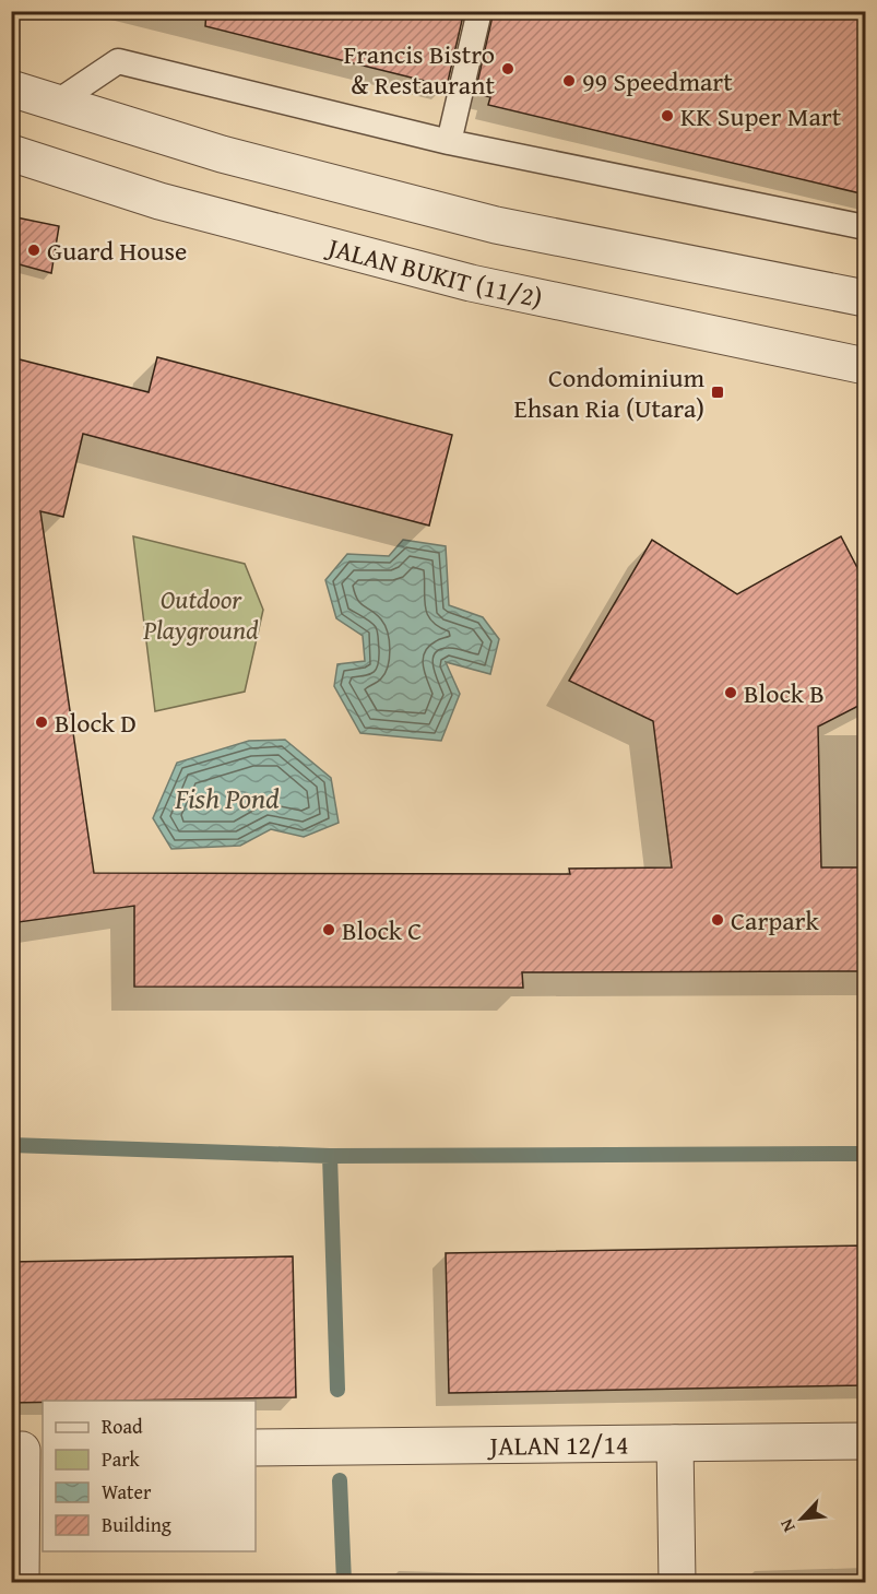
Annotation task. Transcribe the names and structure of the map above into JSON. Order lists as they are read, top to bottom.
{
  "streets": {
    "street": ["JALAN BUKIT (11/2)", "JALAN 12/14"]
  },
  "water": ["Fish Pond"],
  "parks": ["Outdoor Playground"],
  "places": {
    "other": [
      "Francis Bistro & Restaurant",
      "99 Speedmart",
      "KK Super Mart",
      "Guard House",
      "Block B",
      "Block D",
      "Carpark",
      "Block C"
    ],
    "transit": ["Condominium Ehsan Ria (Utara)"]
  },
  "legend": [
    "Road",
    "Park",
    "Water",
    "Building"
  ],
  "north": "bottom left"
}
